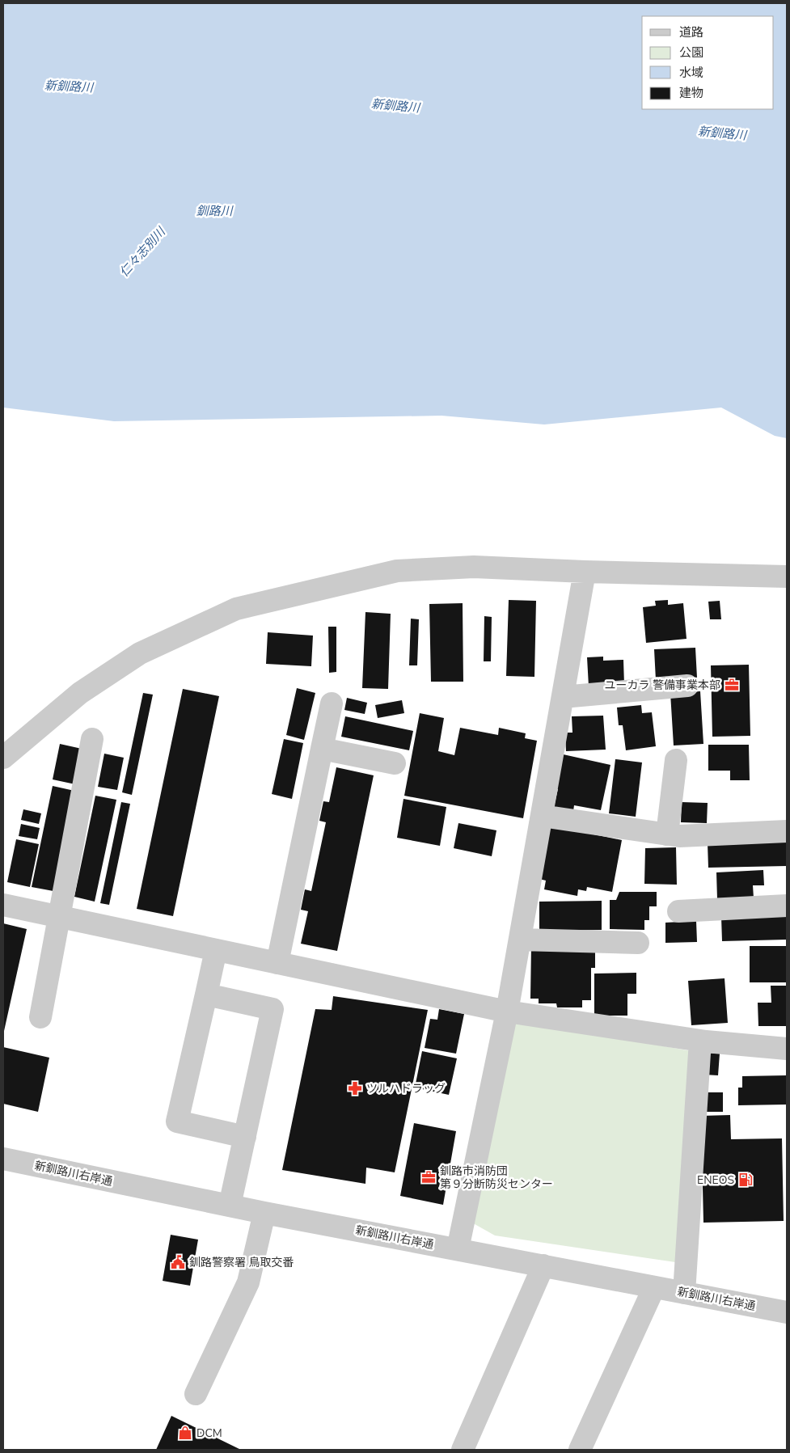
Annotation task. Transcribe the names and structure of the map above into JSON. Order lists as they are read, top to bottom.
{
  "streets": {
    "street": ["新釧路川右岸通"]
  },
  "water": ["新釧路川", "釧路川", "仁々志別川"],
  "places": {
    "office": ["ユーカラ 警備事業本部", "釧路市消防団 第９分断防災センター"],
    "pharmacy": ["ツルハドラッグ"],
    "fuel station": ["ENEOS"],
    "public building": ["釧路警察署 鳥取交番"],
    "shop": ["DCM"]
  },
  "legend": [
    "道路",
    "公園",
    "水域",
    "建物"
  ]
}
